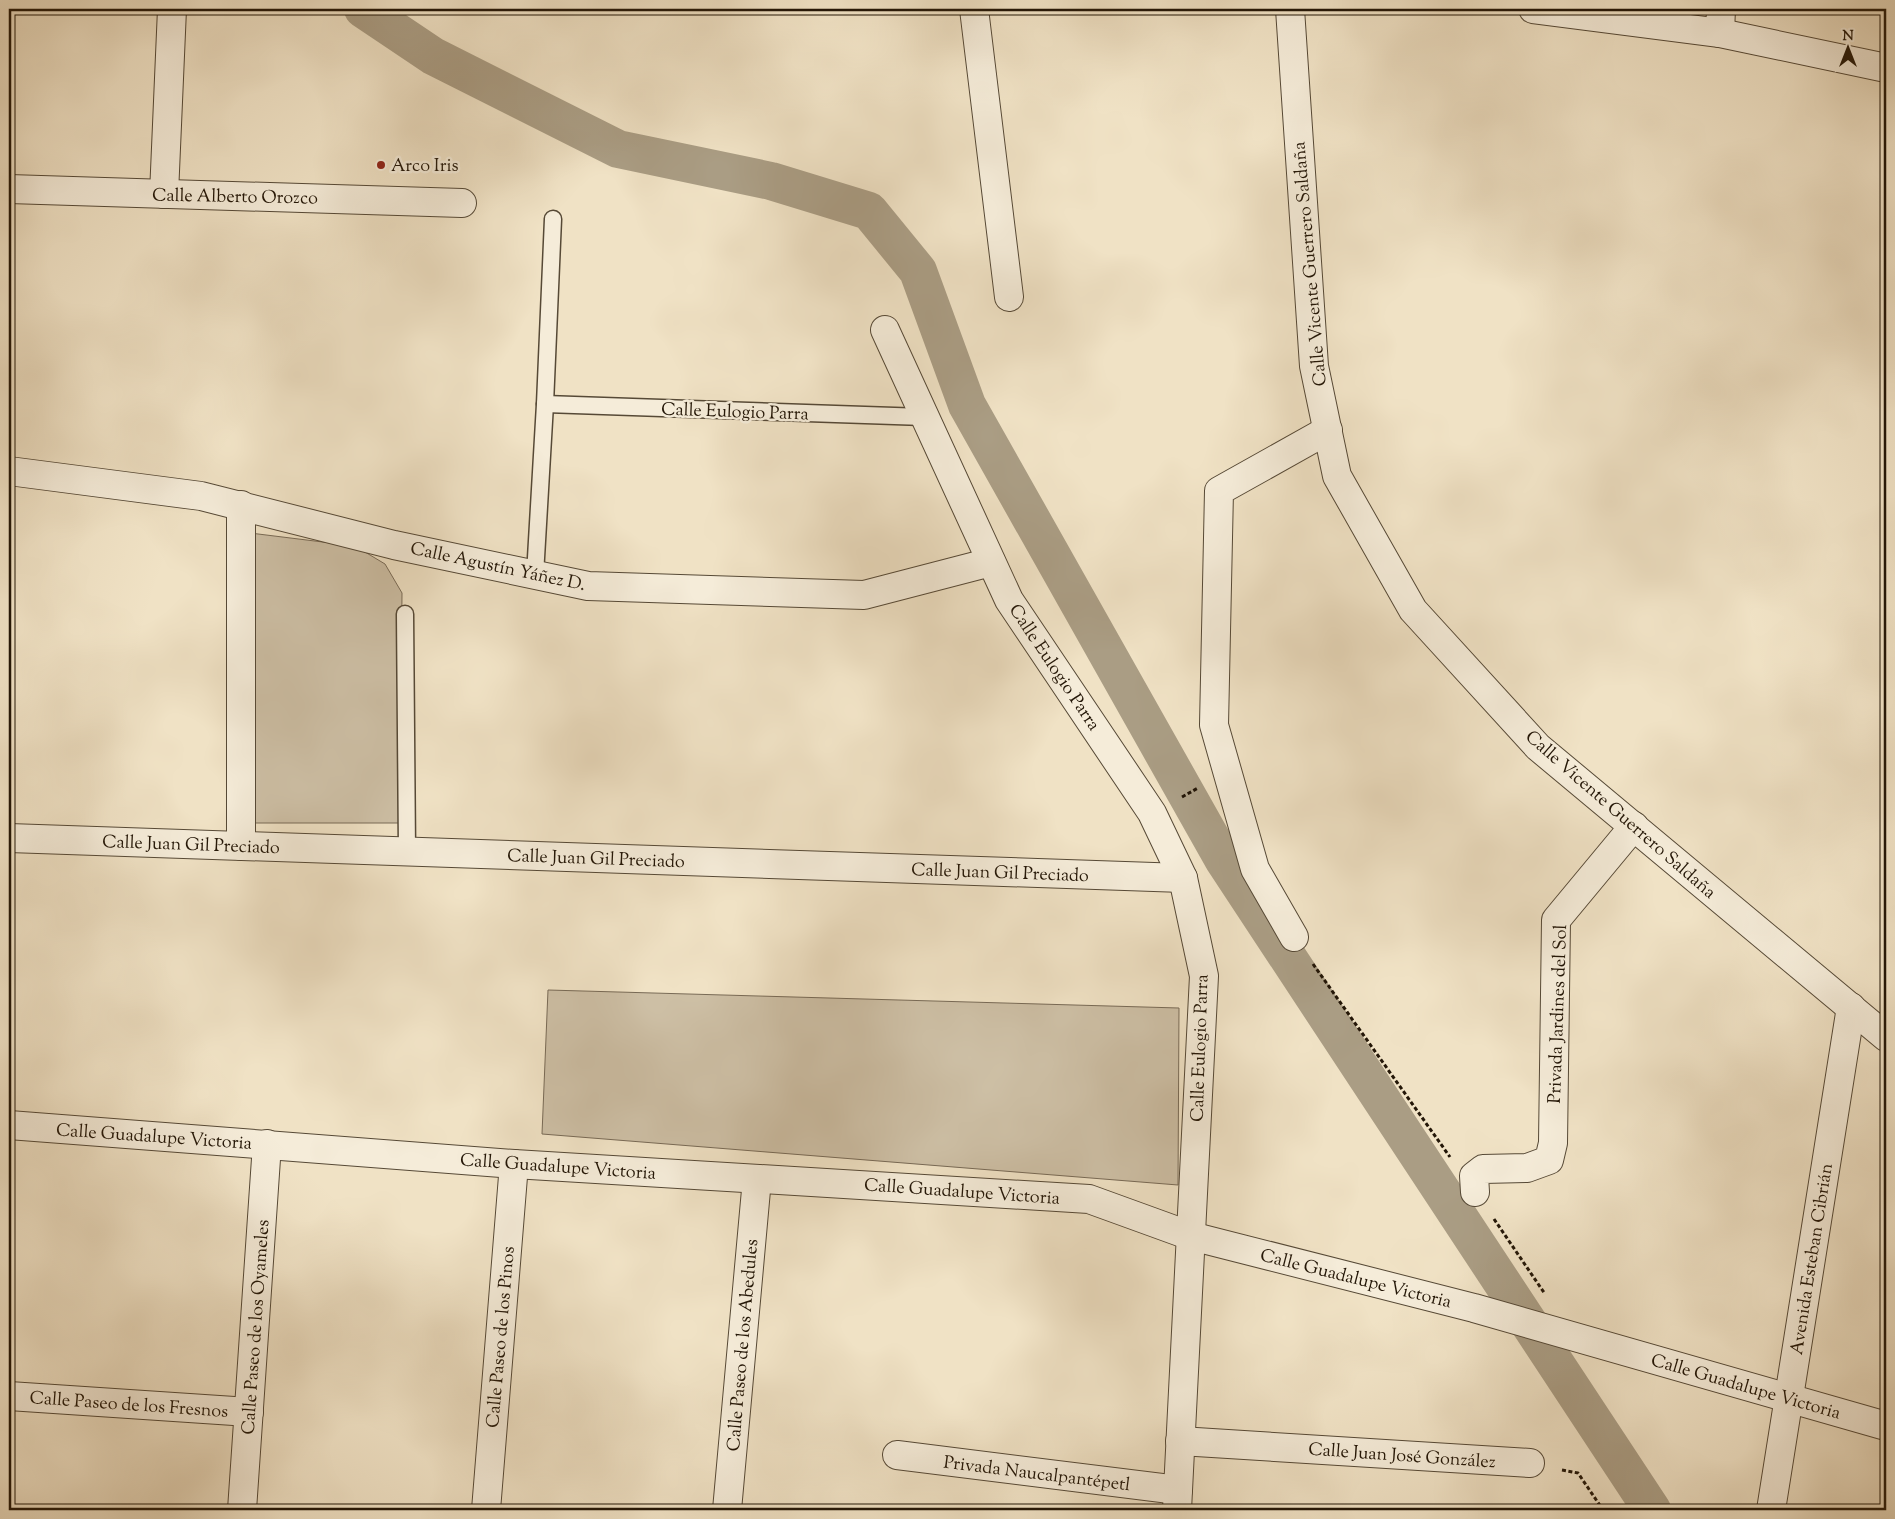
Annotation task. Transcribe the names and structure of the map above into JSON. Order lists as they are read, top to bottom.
{
  "streets": {
    "street": [
      "Calle Alberto Orozco",
      "Calle Vicente Guerrero Saldaña",
      "Calle Eulogio Parra",
      "Calle Agustín Yáñez D.",
      "Calle Juan Gil Preciado",
      "Privada Jardines del Sol",
      "Calle Guadalupe Victoria",
      "Avenida Esteban Cibrián",
      "Calle Paseo de los Oyameles",
      "Calle Paseo de los Pinos",
      "Calle Paseo de los Abedules",
      "Calle Paseo de los Fresnos",
      "Calle Juan José González",
      "Privada Naucalpantépetl"
    ]
  },
  "crossings": [
    ["Calle Vicente Guerrero Saldaña", "Privada Jardines del Sol"],
    ["Calle Vicente Guerrero Saldaña", "Avenida Esteban Cibrián"],
    ["Calle Eulogio Parra", "Calle Agustín Yáñez D."],
    ["Calle Eulogio Parra", "Calle Juan Gil Preciado"],
    ["Calle Eulogio Parra", "Calle Guadalupe Victoria"],
    ["Calle Eulogio Parra", "Calle Juan José González"],
    ["Calle Eulogio Parra", "Privada Naucalpantépetl"],
    ["Calle Guadalupe Victoria", "Avenida Esteban Cibrián"],
    ["Calle Guadalupe Victoria", "Calle Paseo de los Oyameles"],
    ["Calle Guadalupe Victoria", "Calle Paseo de los Pinos"],
    ["Calle Guadalupe Victoria", "Calle Paseo de los Abedules"],
    ["Calle Paseo de los Oyameles", "Calle Paseo de los Fresnos"]
  ],
  "places": ["Arco Iris"],
  "north": "top"
}
